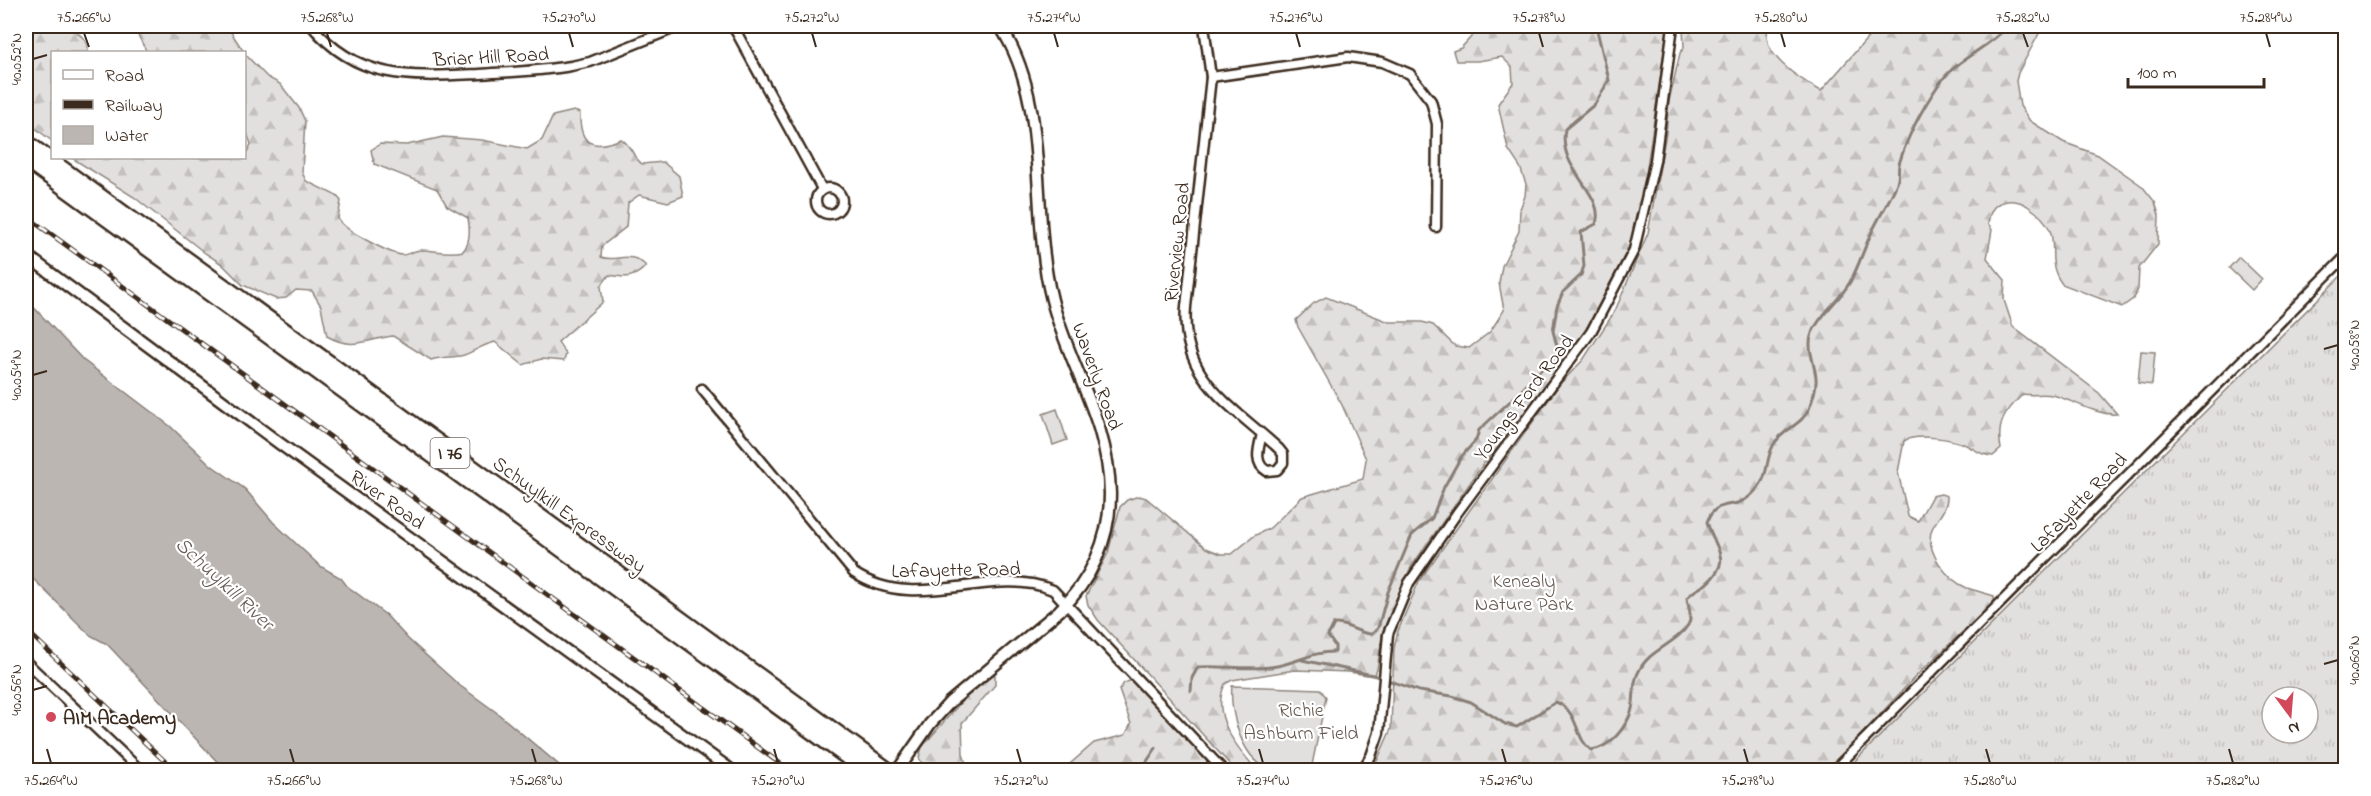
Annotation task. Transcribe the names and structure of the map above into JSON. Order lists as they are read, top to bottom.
{
  "streets": {
    "highway": ["I 76", "Schuylkill Expressway"],
    "street": [
      "Briar Hill Road",
      "Riverview Road",
      "Waverly Road",
      "Youngs Ford Road",
      "River Road",
      "Lafayette Road"
    ]
  },
  "crossings": [
    ["Waverly Road", "Lafayette Road"]
  ],
  "water": ["Schuylkill River"],
  "parks": ["Kenealy Nature Park", "Richie Ashburn Field"],
  "places": ["AIM Academy"],
  "legend": ["Road", "Railway", "Water"],
  "scale_bar": "100 m",
  "north": "bottom",
  "coordinates": [
    "75.266°W",
    "75.268°W",
    "75.270°W",
    "75.272°W",
    "75.274°W",
    "75.276°W",
    "75.278°W",
    "75.280°W",
    "75.282°W",
    "75.284°W",
    "40.052°N",
    "40.058°N",
    "40.054°N",
    "40.060°N",
    "40.056°N",
    "75.264°W"
  ]
}
